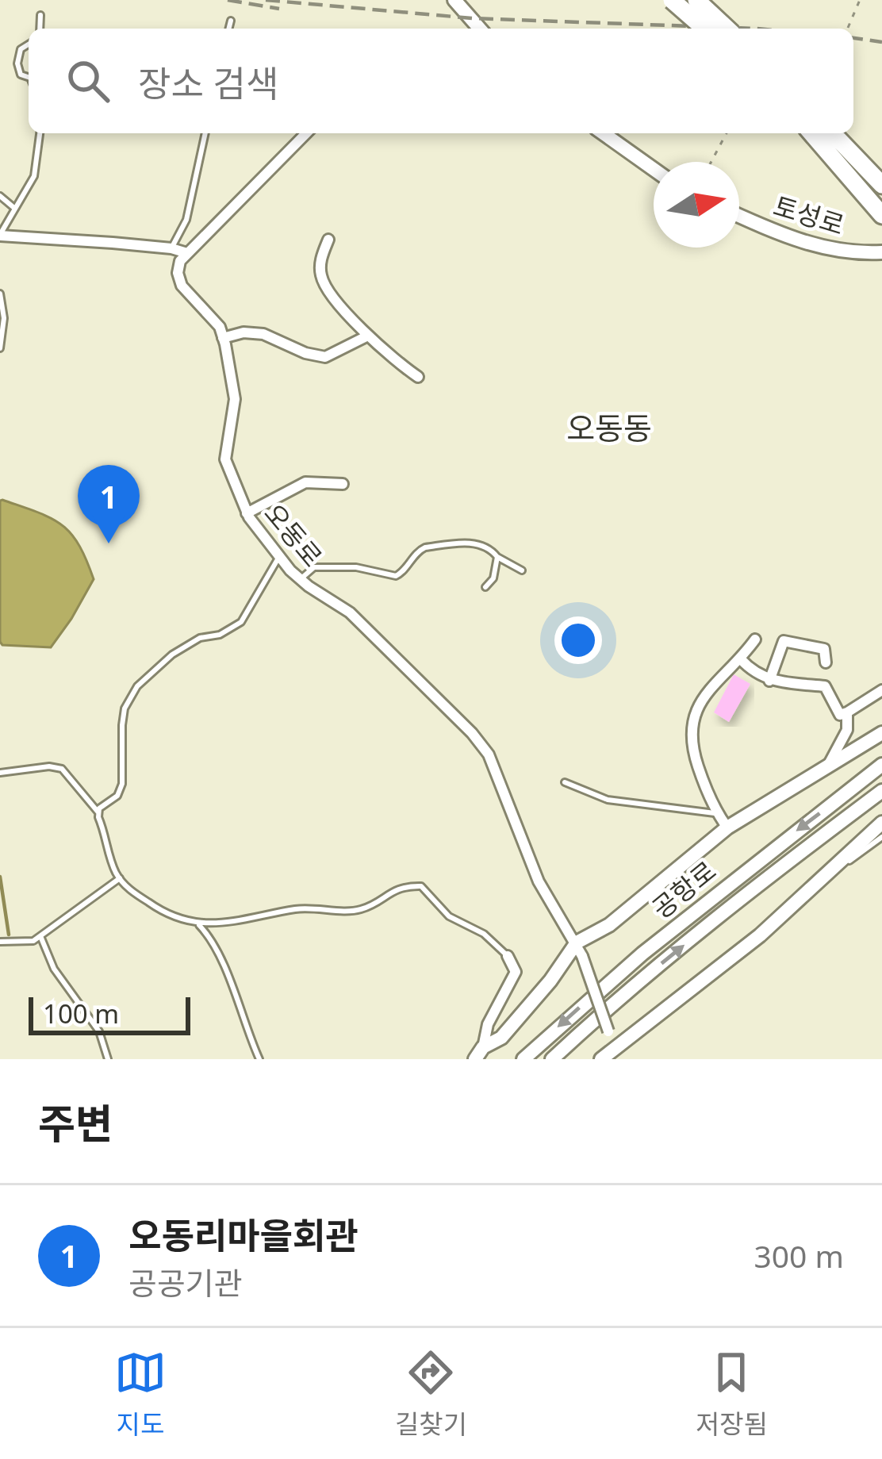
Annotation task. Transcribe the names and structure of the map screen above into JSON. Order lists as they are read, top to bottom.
{
  "streets": {
    "main road": ["토성로", "공항로"],
    "street": ["오동로"]
  },
  "districts": ["오동동"],
  "scale_bar": "100 m",
  "north": "right",
  "page": {
    "search": "장소 검색",
    "pins": "1",
    "scale": "100 m",
    "heading": "주변",
    "list": [
      {
        "mark": "1",
        "name": "오동리마을회관",
        "note": "공공기관",
        "value": "300 m"
      }
    ],
    "nav": ["지도", "길찾기", "저장됨"]
  }
}
